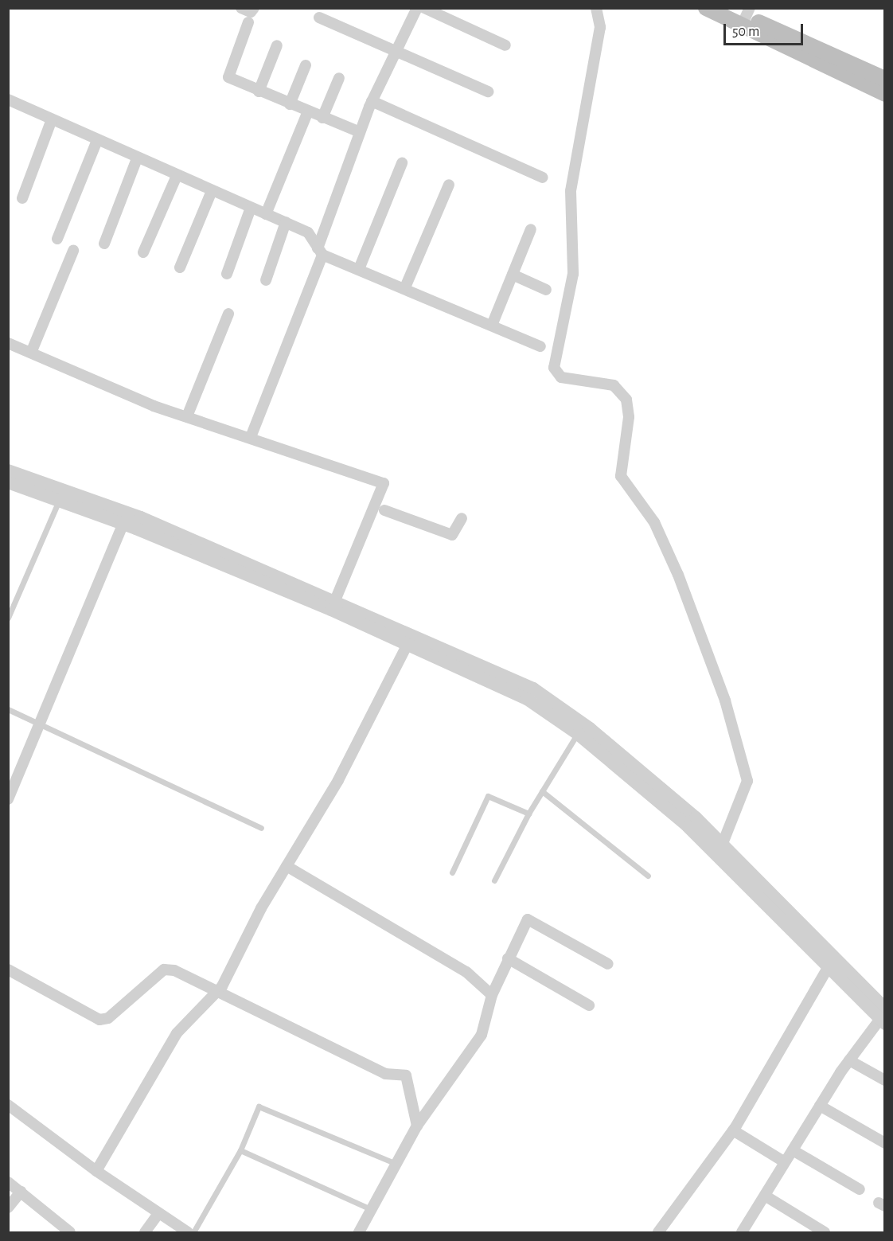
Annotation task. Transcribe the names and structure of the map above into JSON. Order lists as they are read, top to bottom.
{
  "scale_bar": "50 m"
}
